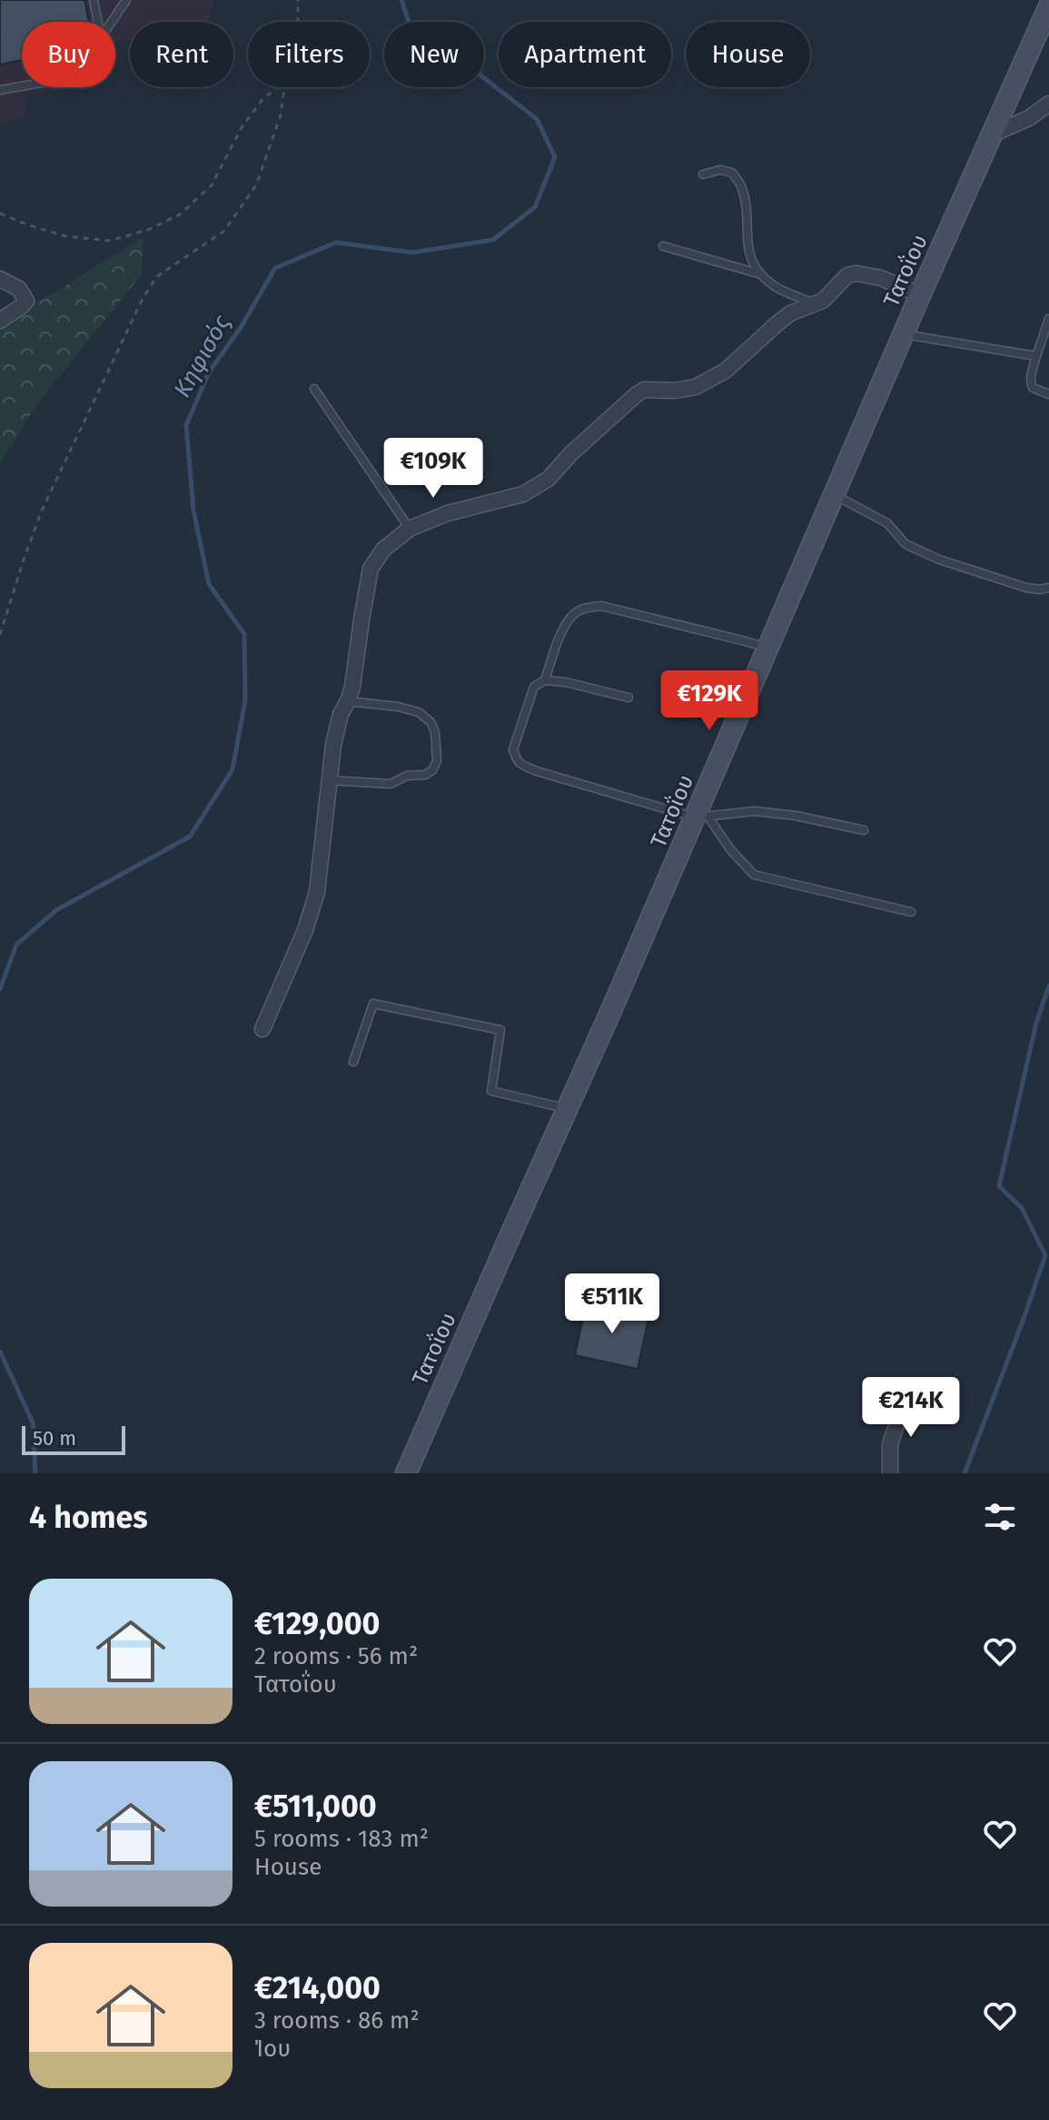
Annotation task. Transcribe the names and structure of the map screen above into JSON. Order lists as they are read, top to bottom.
{
  "streets": {
    "street": ["Τατοΐου"]
  },
  "water": ["Κηφισός"],
  "scale_bar": "50 m",
  "page": {
    "chip": [
      "Buy",
      "Rent",
      "Filters",
      "New",
      "Apartment",
      "House"
    ],
    "price": [
      "€109K",
      "€129K",
      "€511K",
      "€214K"
    ],
    "scale": "50 m",
    "heading": "4 homes",
    "list": [
      {
        "name": "€129,000",
        "note": "2 rooms · 56 m² · Τατοΐου"
      },
      {
        "name": "€511,000",
        "note": "5 rooms · 183 m² · House"
      },
      {
        "name": "€214,000",
        "note": "3 rooms · 86 m² · Ίου"
      }
    ]
  }
}
